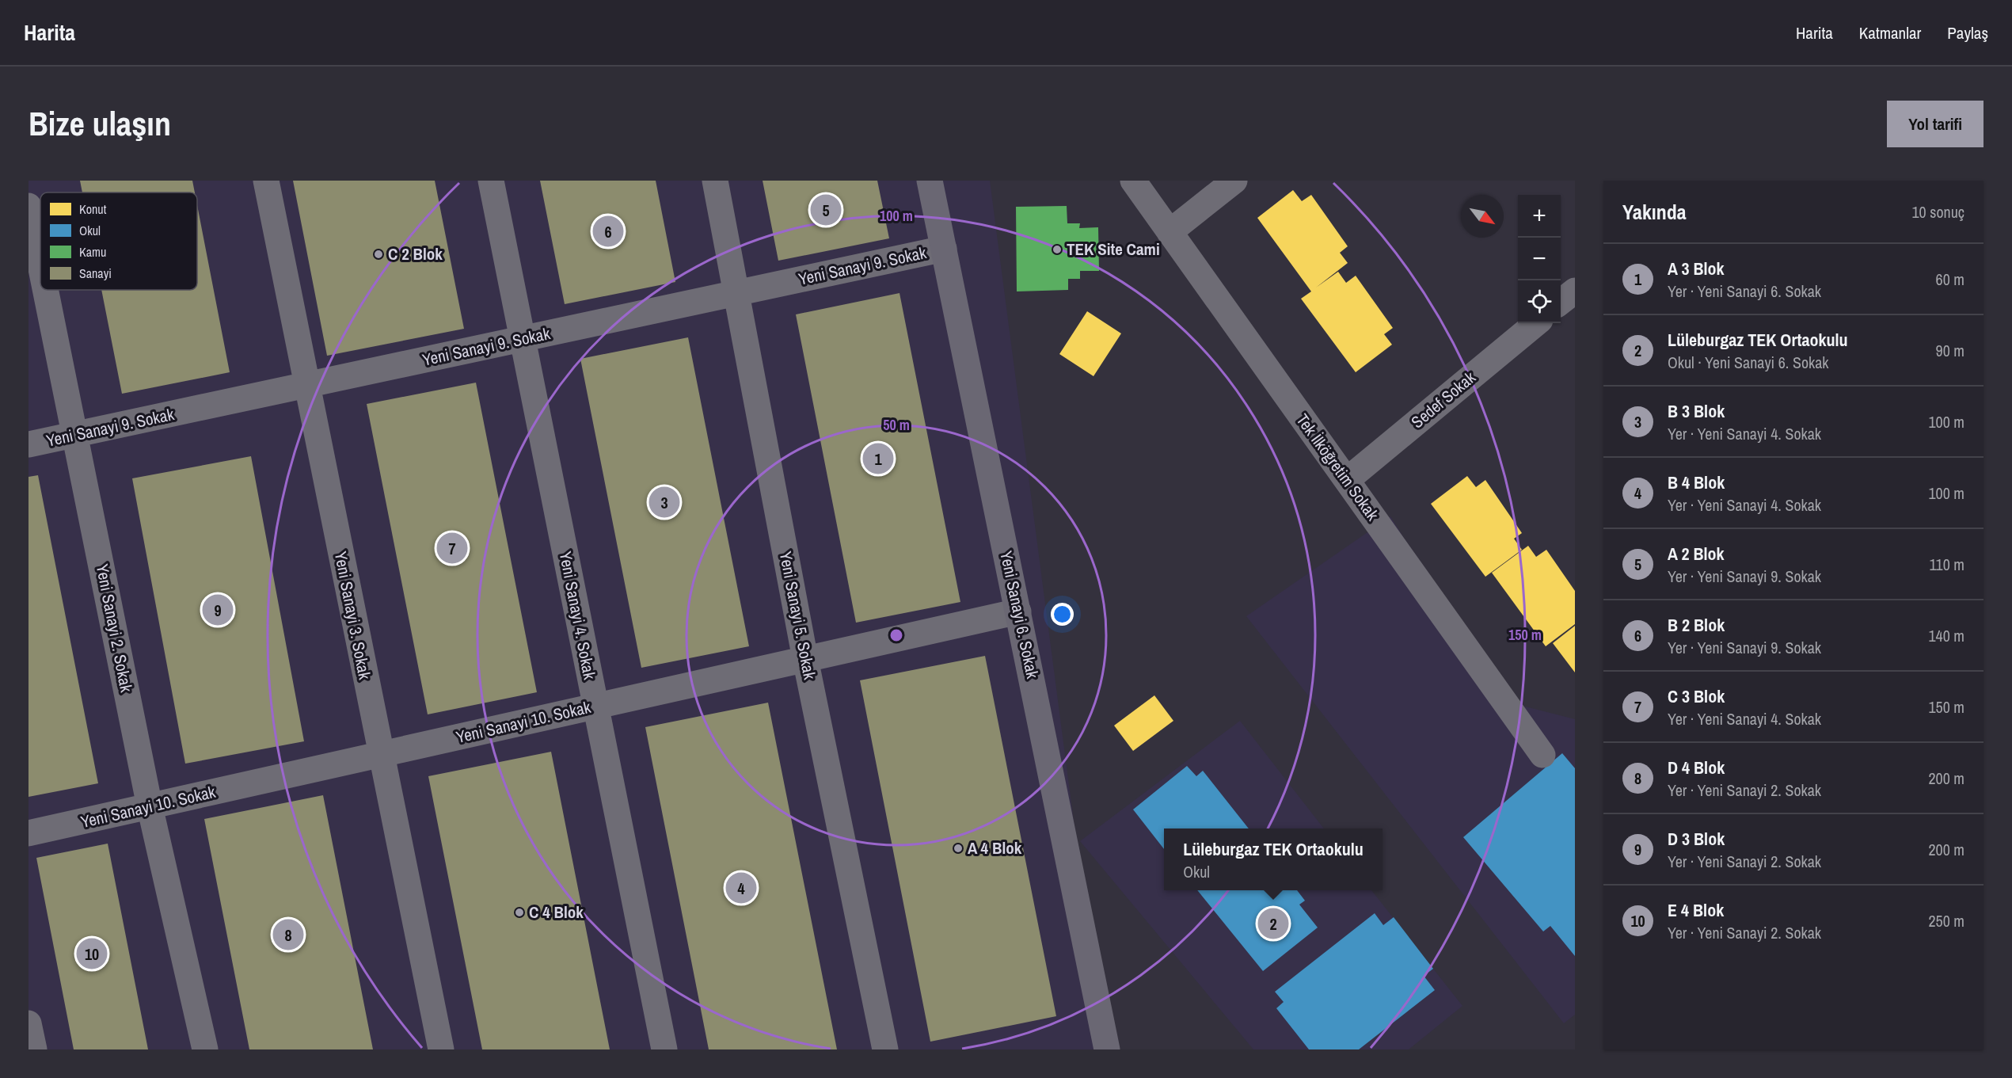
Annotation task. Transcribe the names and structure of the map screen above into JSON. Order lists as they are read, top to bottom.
{
  "streets": {
    "street": [
      "Yeni Sanayi 9. Sokak",
      "Sedef Sokak",
      "Tek İlköğretim Sokak",
      "Yeni Sanayi 6. Sokak",
      "Yeni Sanayi 3. Sokak",
      "Yeni Sanayi 4. Sokak",
      "Yeni Sanayi 5. Sokak",
      "Yeni Sanayi 2. Sokak",
      "Yeni Sanayi 10. Sokak"
    ]
  },
  "crossings": [
    ["Yeni Sanayi 9. Sokak", "Yeni Sanayi 6. Sokak"],
    ["Yeni Sanayi 9. Sokak", "Yeni Sanayi 3. Sokak"],
    ["Yeni Sanayi 9. Sokak", "Yeni Sanayi 4. Sokak"],
    ["Yeni Sanayi 9. Sokak", "Yeni Sanayi 5. Sokak"],
    ["Yeni Sanayi 9. Sokak", "Yeni Sanayi 2. Sokak"],
    ["Sedef Sokak", "Tek İlköğretim Sokak"],
    ["Yeni Sanayi 6. Sokak", "Yeni Sanayi 10. Sokak"],
    ["Yeni Sanayi 3. Sokak", "Yeni Sanayi 10. Sokak"],
    ["Yeni Sanayi 4. Sokak", "Yeni Sanayi 10. Sokak"],
    ["Yeni Sanayi 5. Sokak", "Yeni Sanayi 10. Sokak"],
    ["Yeni Sanayi 2. Sokak", "Yeni Sanayi 10. Sokak"]
  ],
  "places": [
    "TEK Site Cami",
    "C 2 Blok",
    "A 4 Blok",
    "C 4 Blok"
  ],
  "legend": [
    "Konut",
    "Okul",
    "Kamu",
    "Sanayi"
  ],
  "north": "bottom right",
  "page": {
    "header": "Harita",
    "nav": ["Harita", "Katmanlar", "Paylaş"],
    "buttons": "Yol tarifi",
    "title": "Bize ulaşın",
    "heading": ["Yakında", "10 sonuç"],
    "pins": [
      "5",
      "6",
      "1",
      "3",
      "7",
      "9",
      "4",
      "2",
      "8",
      "10"
    ],
    "map_buttons": ["+", "−"],
    "list": [
      {
        "mark": "1",
        "name": "A 3 Blok",
        "note": "Yer · Yeni Sanayi 6. Sokak",
        "value": "60 m"
      },
      {
        "mark": "2",
        "name": "Lüleburgaz TEK Ortaokulu",
        "note": "Okul · Yeni Sanayi 6. Sokak",
        "value": "90 m"
      },
      {
        "mark": "3",
        "name": "B 3 Blok",
        "note": "Yer · Yeni Sanayi 4. Sokak",
        "value": "100 m"
      },
      {
        "mark": "4",
        "name": "B 4 Blok",
        "note": "Yer · Yeni Sanayi 4. Sokak",
        "value": "100 m"
      },
      {
        "mark": "5",
        "name": "A 2 Blok",
        "note": "Yer · Yeni Sanayi 9. Sokak",
        "value": "110 m"
      },
      {
        "mark": "6",
        "name": "B 2 Blok",
        "note": "Yer · Yeni Sanayi 9. Sokak",
        "value": "140 m"
      },
      {
        "mark": "7",
        "name": "C 3 Blok",
        "note": "Yer · Yeni Sanayi 4. Sokak",
        "value": "150 m"
      },
      {
        "mark": "8",
        "name": "D 4 Blok",
        "note": "Yer · Yeni Sanayi 2. Sokak",
        "value": "200 m"
      },
      {
        "mark": "9",
        "name": "D 3 Blok",
        "note": "Yer · Yeni Sanayi 2. Sokak",
        "value": "200 m"
      },
      {
        "mark": "10",
        "name": "E 4 Blok",
        "note": "Yer · Yeni Sanayi 2. Sokak",
        "value": "250 m"
      }
    ],
    "popup": ["Lüleburgaz TEK Ortaokulu", "Okul"]
  },
  "rings": ["100 m", "50 m", "150 m"]
}
